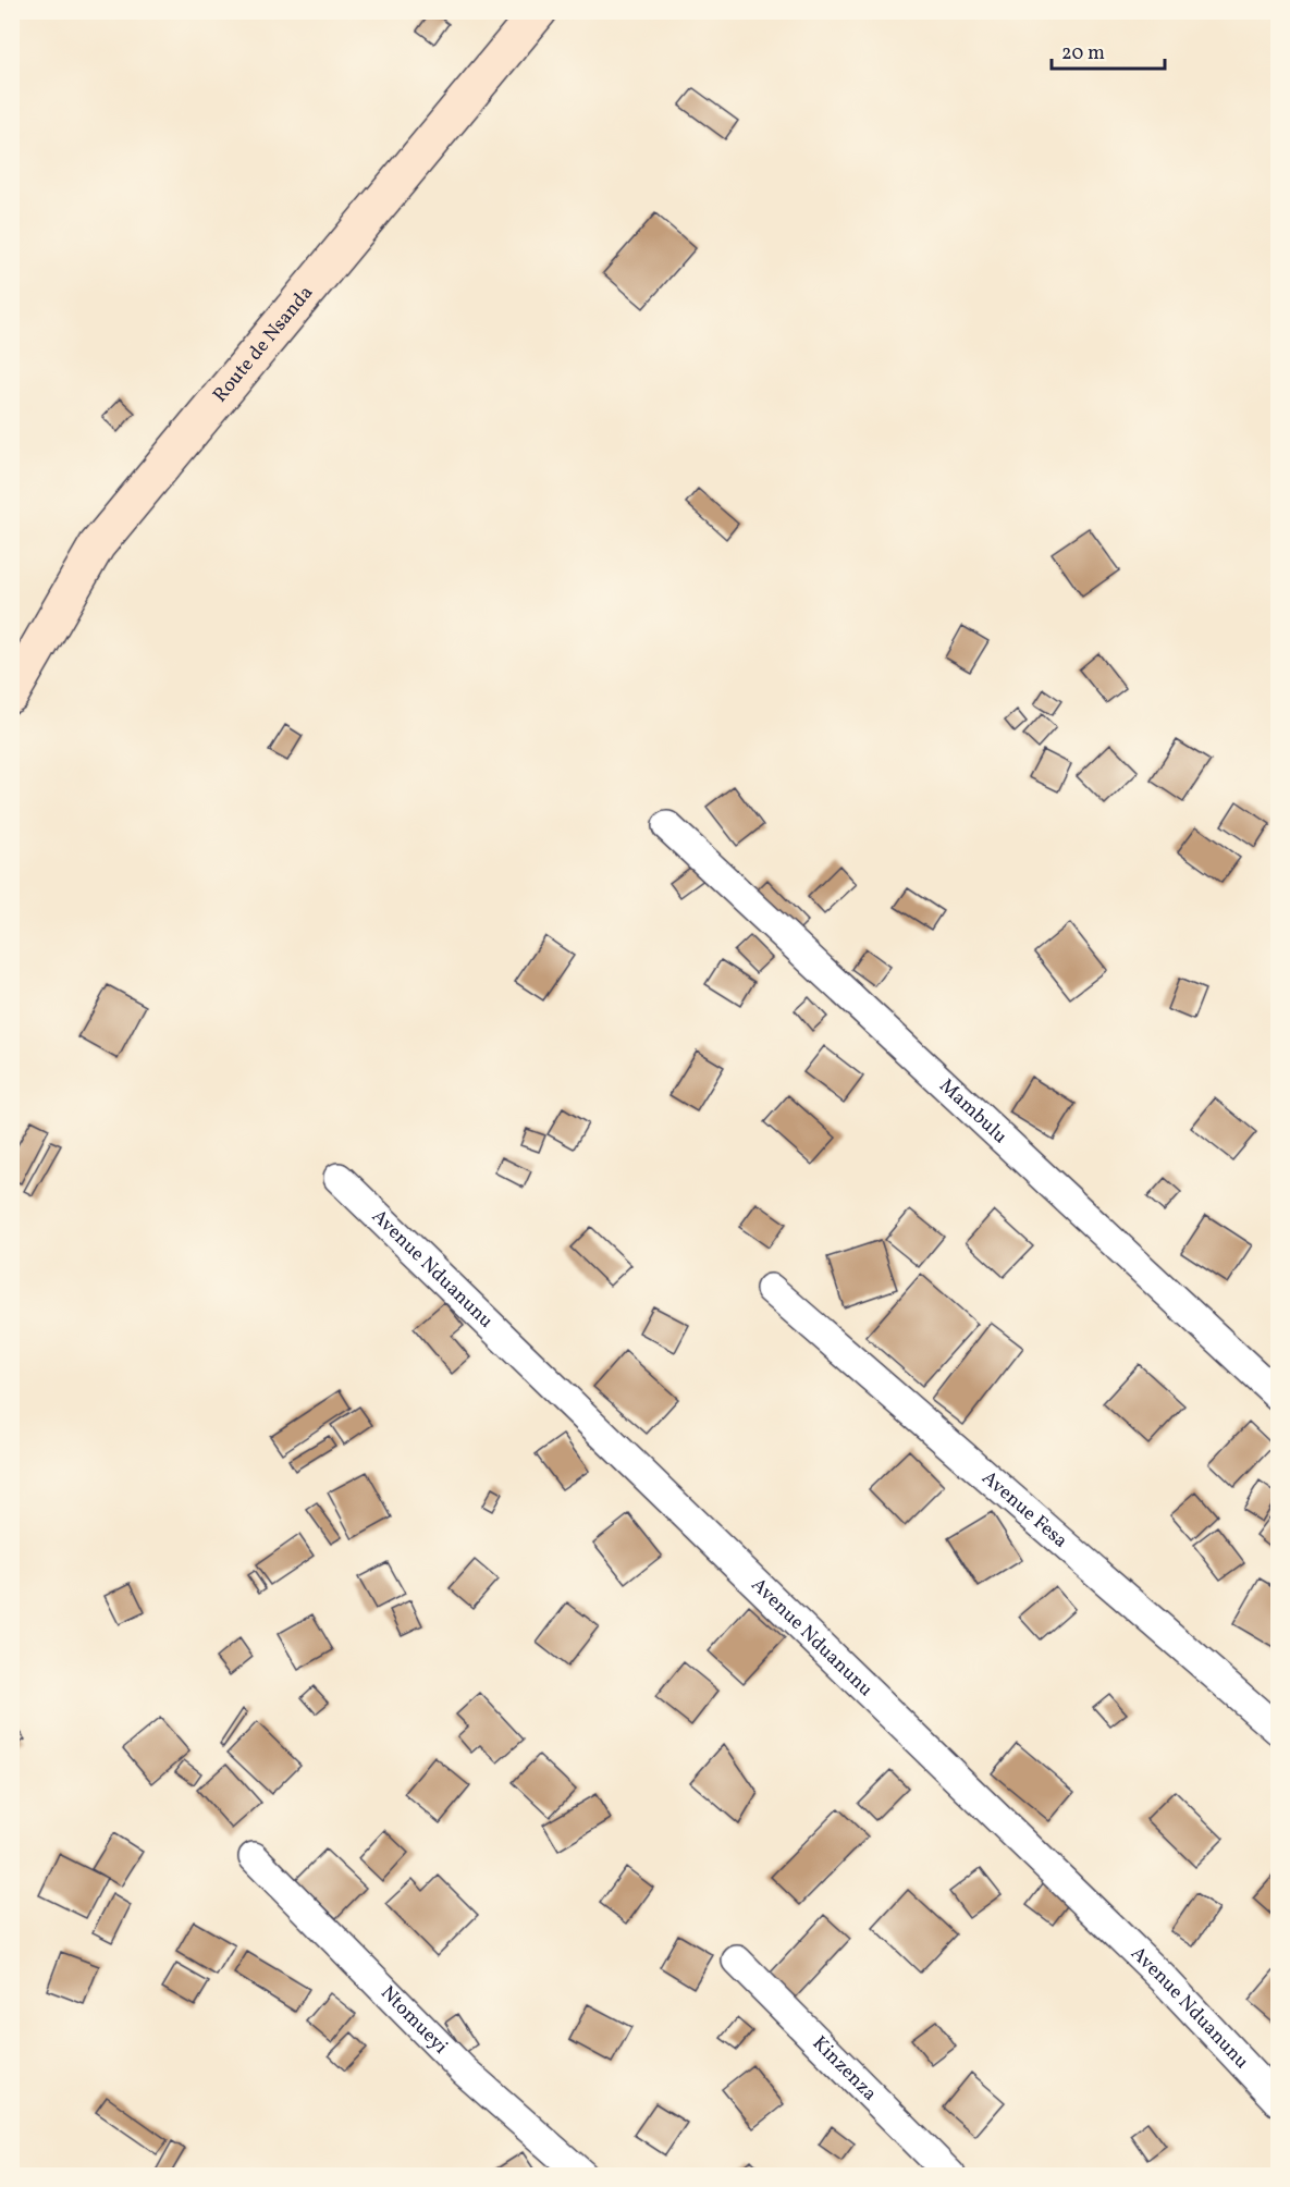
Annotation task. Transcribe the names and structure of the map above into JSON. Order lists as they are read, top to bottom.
{
  "streets": {
    "street": [
      "Route de Nsanda",
      "Mambulu",
      "Avenue Nduanunu",
      "Avenue Fesa",
      "Ntomueyi",
      "Kinzenza"
    ]
  },
  "scale_bar": "20 m"
}
